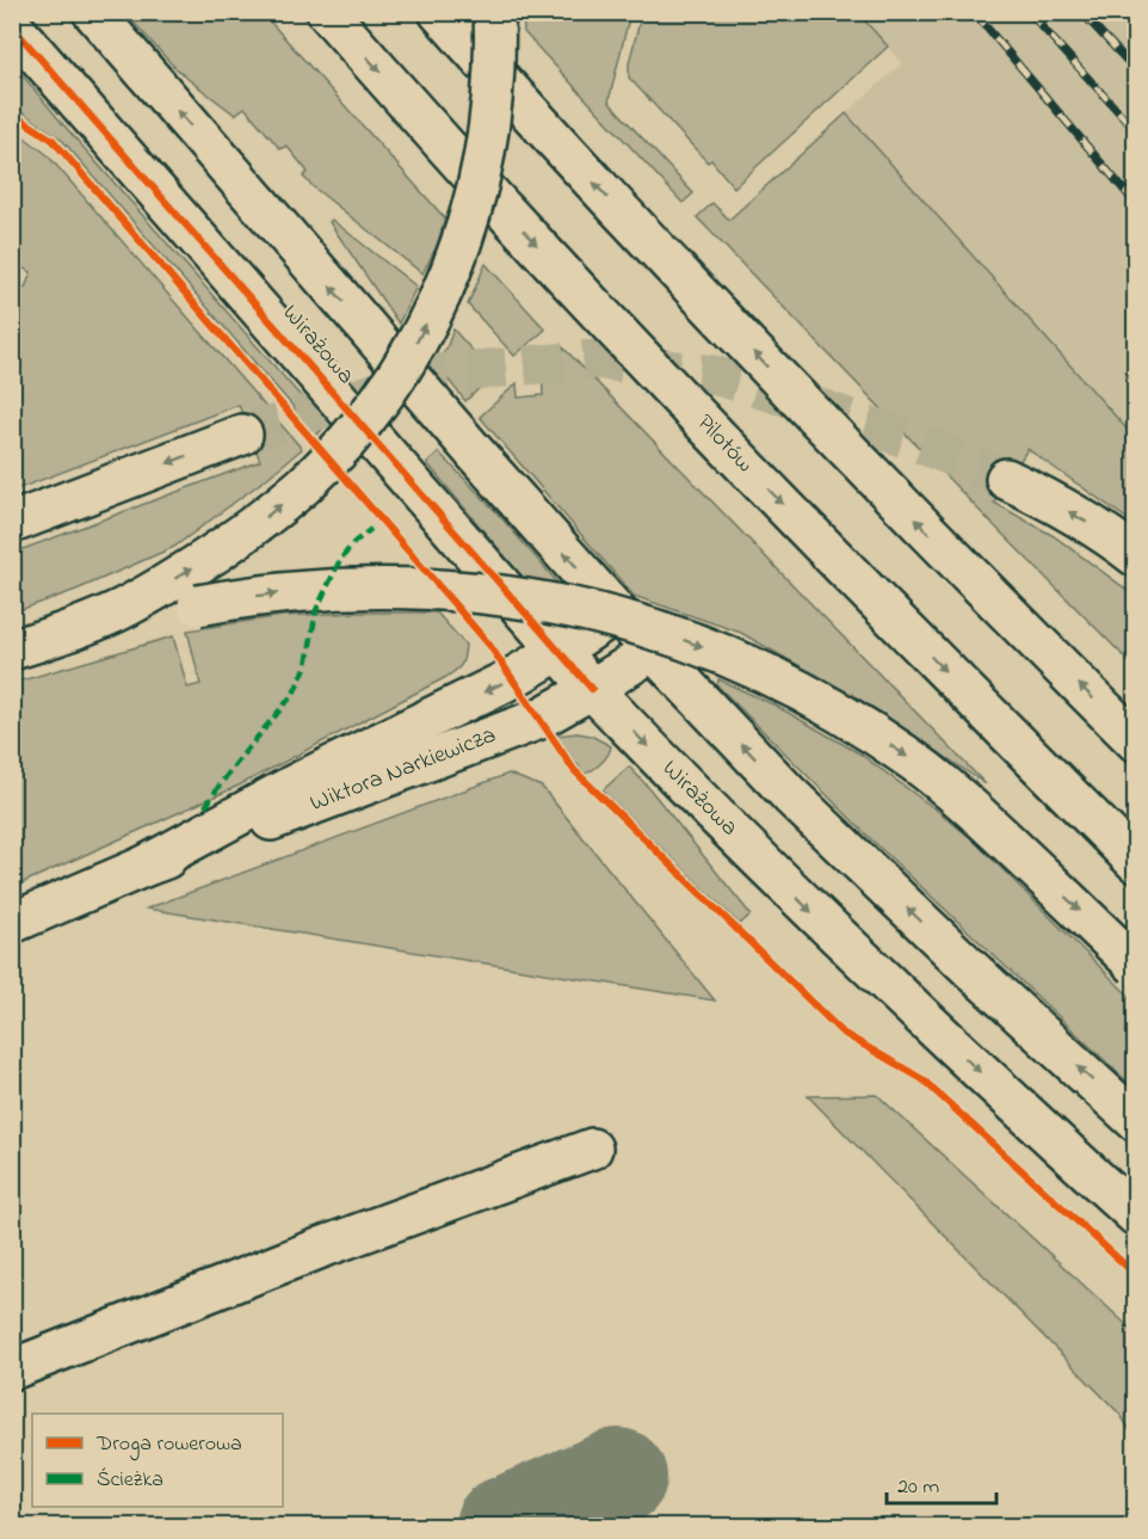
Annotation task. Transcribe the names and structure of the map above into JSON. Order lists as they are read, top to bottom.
{
  "streets": {
    "main road": ["Wirażowa", "Pilotów", "Wiktora Narkiewicza"]
  },
  "crossings": [
    ["Wirażowa", "Wiktora Narkiewicza"]
  ],
  "legend": ["Droga rowerowa", "Ścieżka"],
  "scale_bar": "20 m"
}
